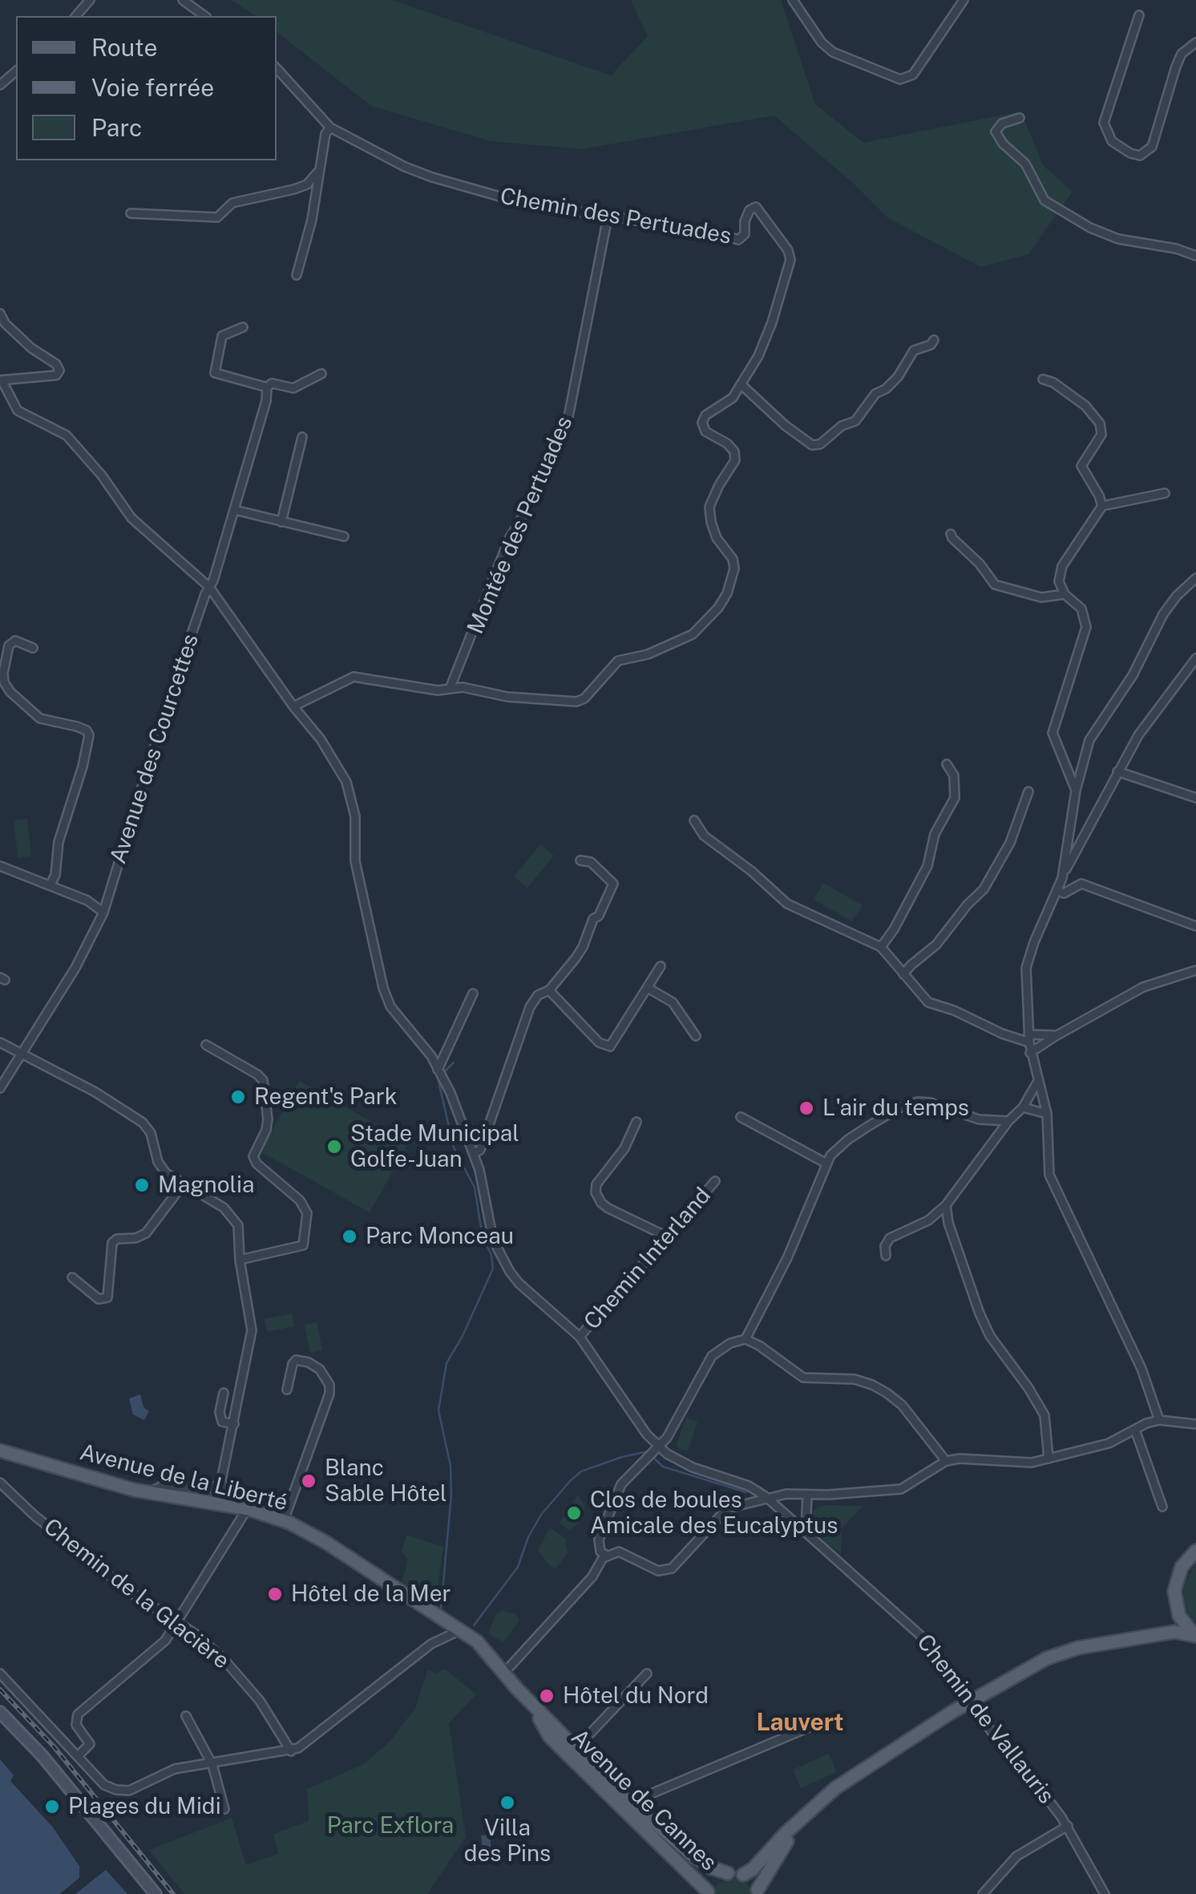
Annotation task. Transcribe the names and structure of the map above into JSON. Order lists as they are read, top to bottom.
{
  "streets": {
    "main road": ["Avenue de la Liberté", "Avenue de Cannes"],
    "street": [
      "Chemin des Pertuades",
      "Montée des Pertuades",
      "Avenue des Courcettes",
      "Chemin Interland",
      "Chemin de la Glacière",
      "Chemin de Vallauris"
    ]
  },
  "crossings": [
    ["Chemin des Pertuades", "Montée des Pertuades"],
    ["Chemin des Pertuades", "Chemin de Vallauris"],
    ["Avenue des Courcettes", "Chemin de Vallauris"],
    ["Chemin Interland", "Chemin de Vallauris"],
    ["Avenue de la Liberté", "Avenue de Cannes"]
  ],
  "districts": ["Lauvert"],
  "parks": ["Parc Exflora"],
  "places": [
    "Regent's Park",
    "L'air du temps",
    "Stade Municipal Golfe-Juan",
    "Magnolia",
    "Parc Monceau",
    "Blanc Sable Hôtel",
    "Clos de boules Amicale des Eucalyptus",
    "Hôtel de la Mer",
    "Hôtel du Nord",
    "Villa des Pins",
    "Plages du Midi"
  ],
  "legend": ["Route", "Voie ferrée", "Parc"]
}
